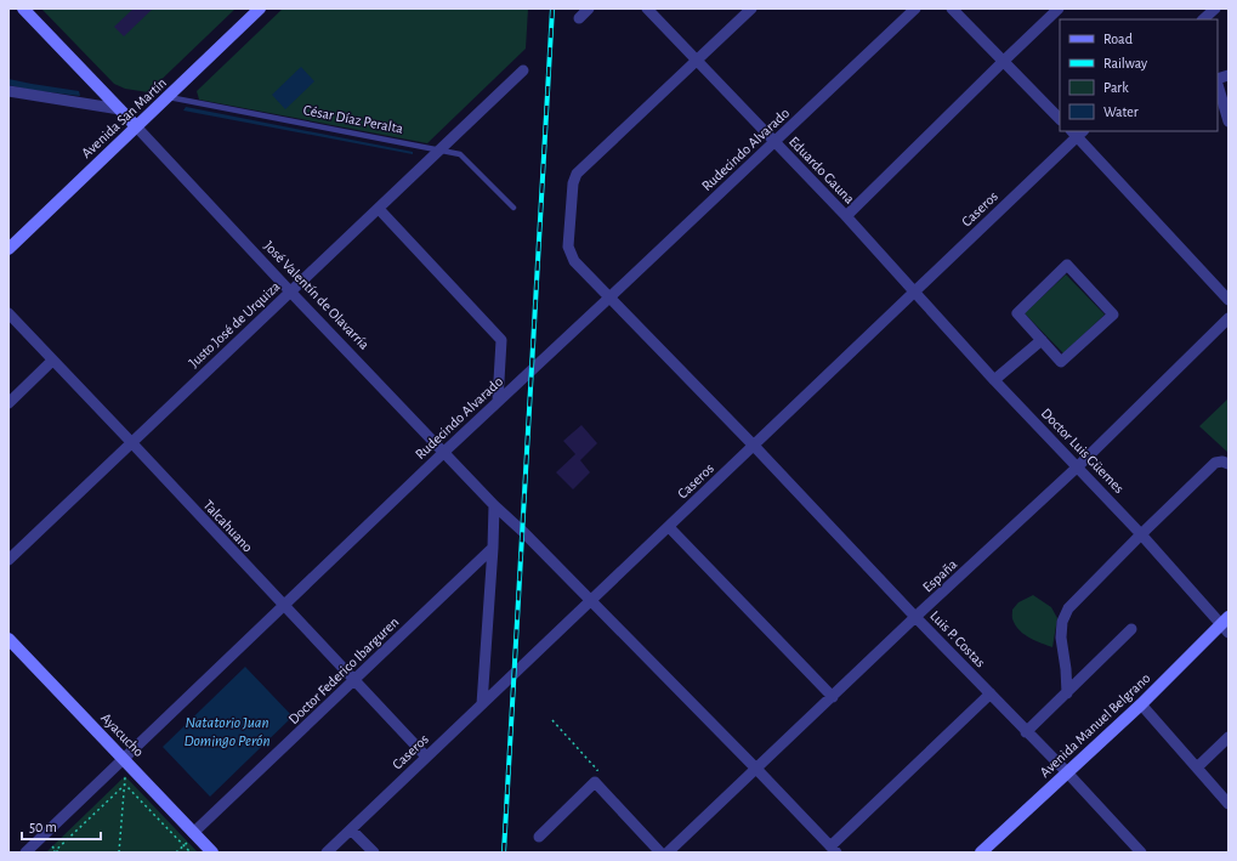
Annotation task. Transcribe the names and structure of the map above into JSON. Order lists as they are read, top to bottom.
{
  "streets": {
    "main road": [
      "Avenida San Martín",
      "José Valentín de Olavarría",
      "Avenida Manuel Belgrano",
      "Ayacucho"
    ],
    "street": [
      "Rudecindo Alvarado",
      "Eduardo Gauna",
      "Caseros",
      "Justo José de Urquiza",
      "Doctor Luis Güemes",
      "Talcahuano",
      "España",
      "Luis P. Costas",
      "Doctor Federico Ibarguren"
    ],
    "lane": ["César Díaz Peralta"]
  },
  "crossings": [
    ["Avenida San Martín", "César Díaz Peralta"],
    ["Avenida San Martín", "José Valentín de Olavarría"],
    ["César Díaz Peralta", "Justo José de Urquiza"],
    ["Rudecindo Alvarado", "Eduardo Gauna"],
    ["Rudecindo Alvarado", "José Valentín de Olavarría"],
    ["Rudecindo Alvarado", "Talcahuano"],
    ["Rudecindo Alvarado", "Luis P. Costas"],
    ["Rudecindo Alvarado", "Ayacucho"],
    ["Eduardo Gauna", "Caseros"],
    ["Eduardo Gauna", "Doctor Luis Güemes"],
    ["Eduardo Gauna", "Luis P. Costas"],
    ["Caseros", "José Valentín de Olavarría"],
    ["Caseros", "Doctor Luis Güemes"],
    ["Caseros", "Talcahuano"],
    ["Caseros", "Luis P. Costas"],
    ["José Valentín de Olavarría", "Justo José de Urquiza"],
    ["José Valentín de Olavarría", "España"],
    ["Justo José de Urquiza", "Talcahuano"],
    ["Doctor Luis Güemes", "España"],
    ["Doctor Luis Güemes", "Avenida Manuel Belgrano"],
    ["Talcahuano", "Doctor Federico Ibarguren"],
    ["España", "Luis P. Costas"],
    ["Luis P. Costas", "Avenida Manuel Belgrano"],
    ["Doctor Federico Ibarguren", "Ayacucho"]
  ],
  "water": ["Natatorio Juan Domingo Perón"],
  "legend": [
    "Road",
    "Railway",
    "Park",
    "Water"
  ],
  "scale_bar": "50 m"
}
